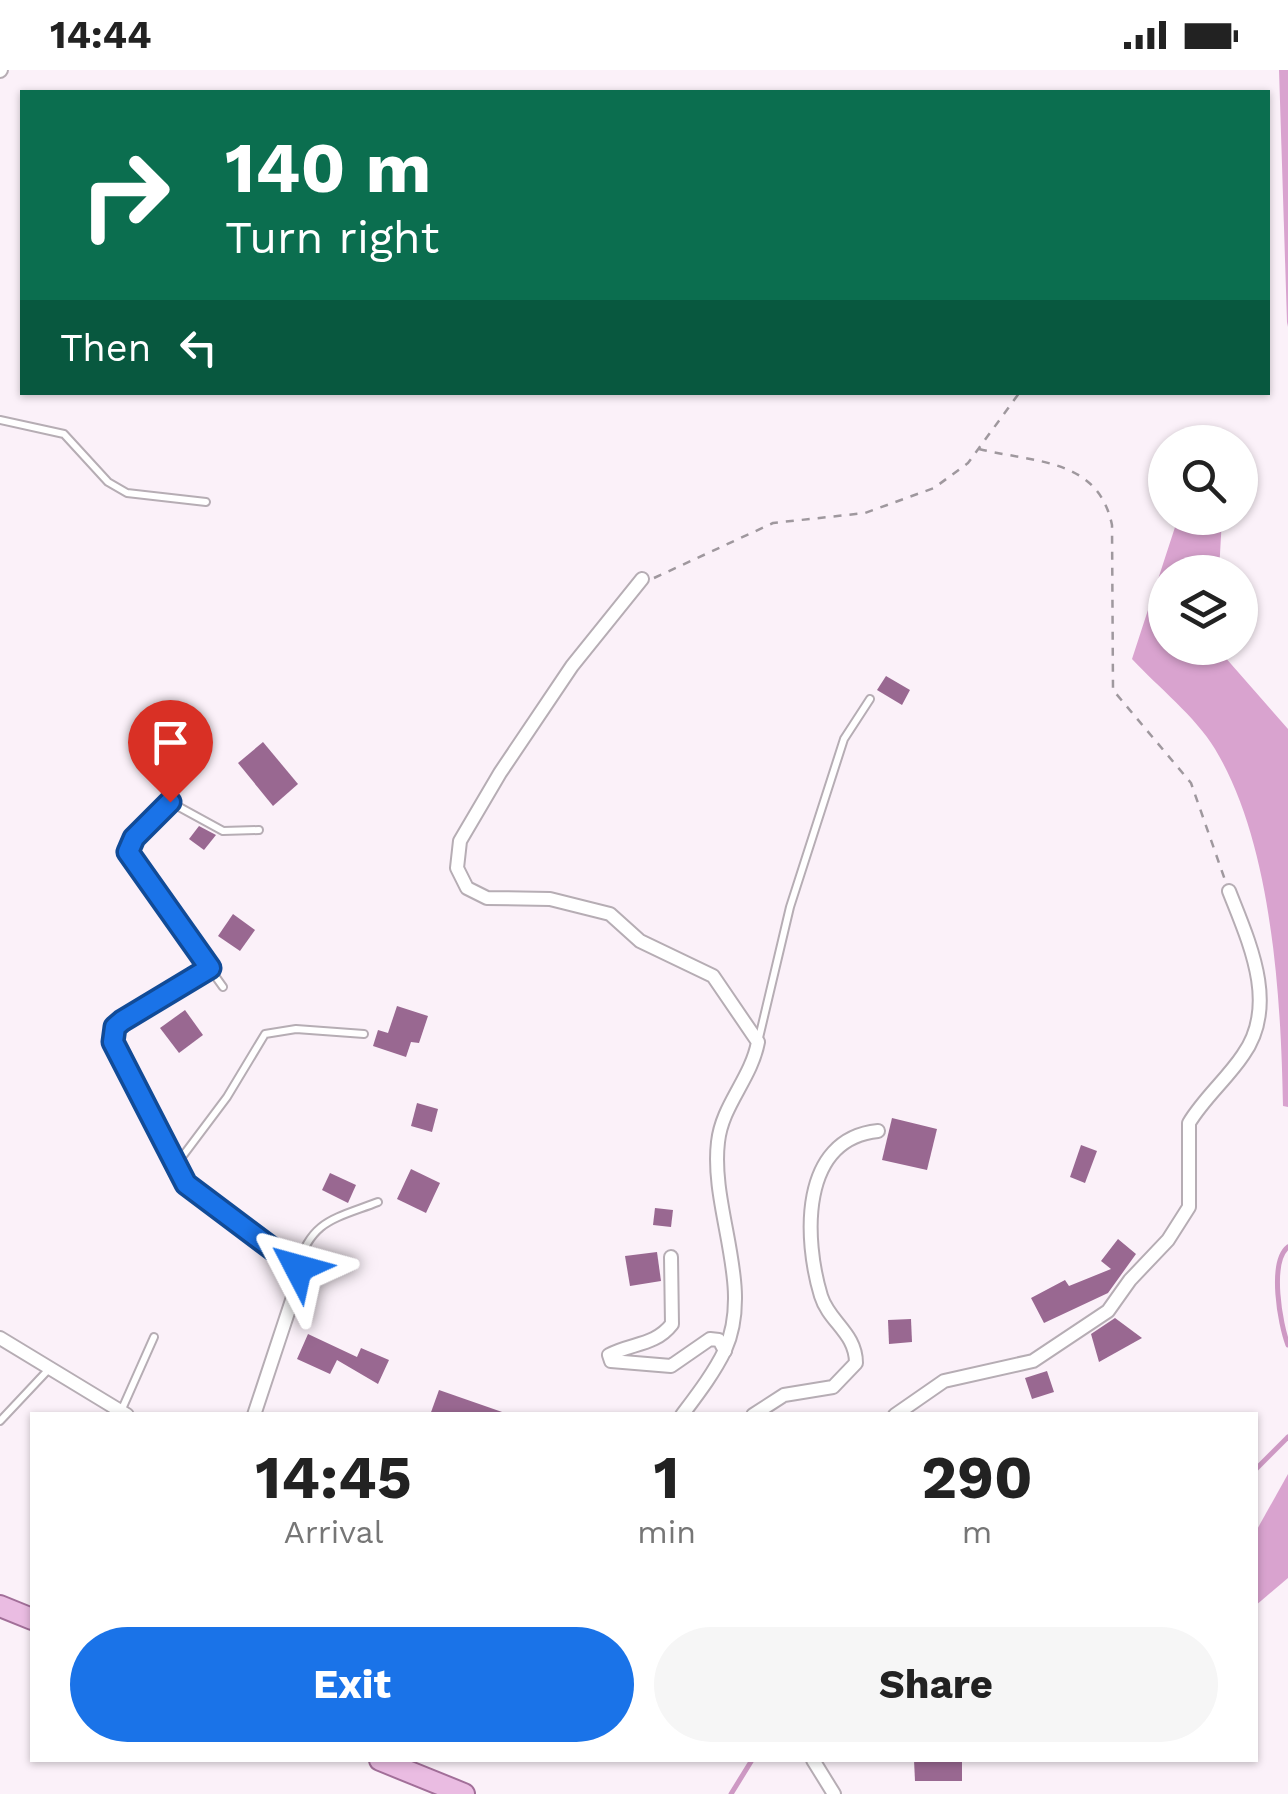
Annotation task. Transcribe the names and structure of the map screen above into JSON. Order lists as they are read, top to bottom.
{
  "page": {
    "status": "14:44",
    "turn": ["140 m", "Turn right"],
    "then": "Then",
    "eta": [
      "14:45",
      "Arrival",
      "1",
      "min",
      "290",
      "m"
    ],
    "buttons": ["Exit", "Share"]
  }
}
